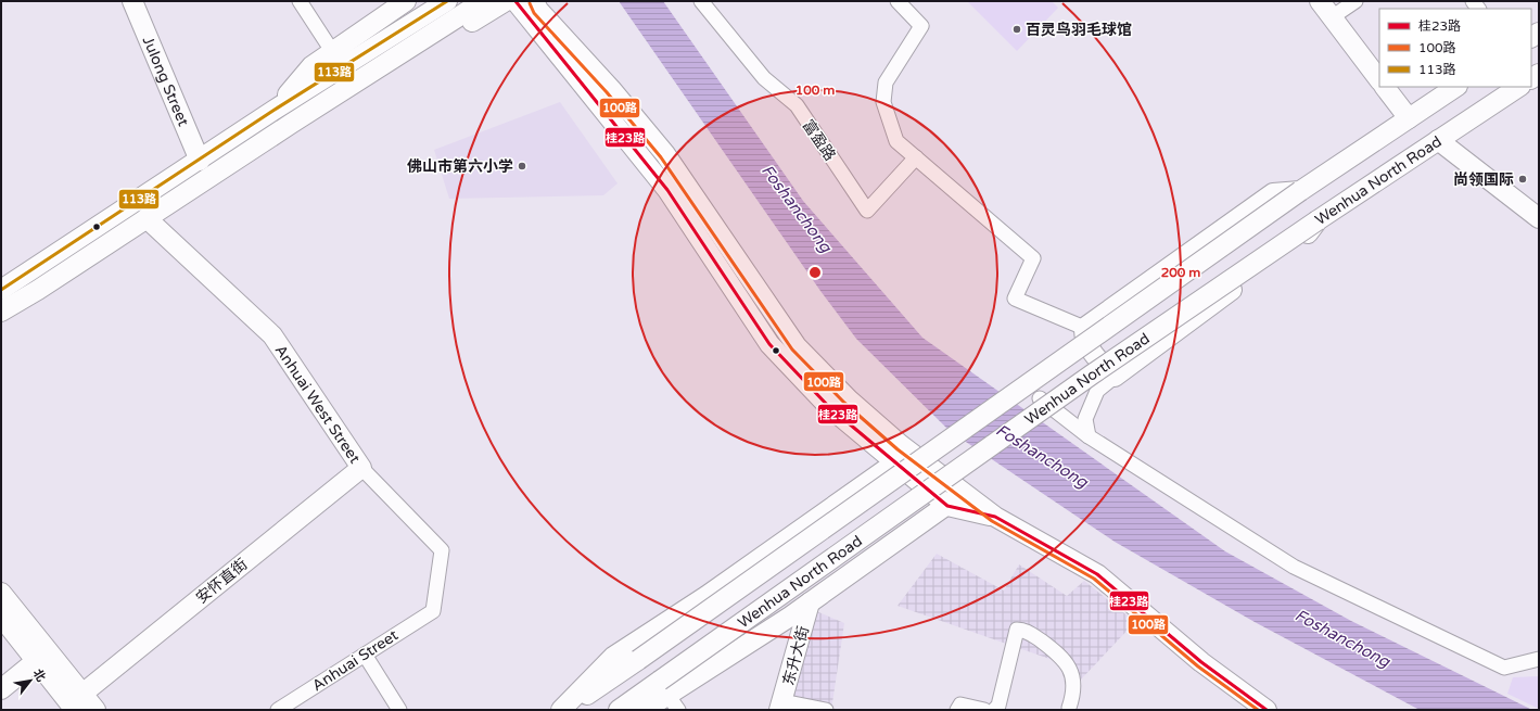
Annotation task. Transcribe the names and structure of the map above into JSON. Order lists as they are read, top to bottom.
{
  "streets": {
    "main road": [
      "Julong Street",
      "Wenhua North Road",
      "Anhuai West Street",
      "安怀直街",
      "东升大街"
    ],
    "street": ["富盈路", "Anhuai Street"]
  },
  "crossings": [
    ["Anhuai West Street", "安怀直街"],
    ["Anhuai West Street", "Anhuai Street"]
  ],
  "water": ["Foshanchong"],
  "places": ["百灵鸟羽毛球馆", "佛山市第六小学", "尚领国际"],
  "lines": ["transit line 桂23路", "transit line 113路", "transit line 100路"],
  "legend": ["桂23路", "100路", "113路"],
  "north": "top right",
  "rings": ["100 m", "200 m"]
}
